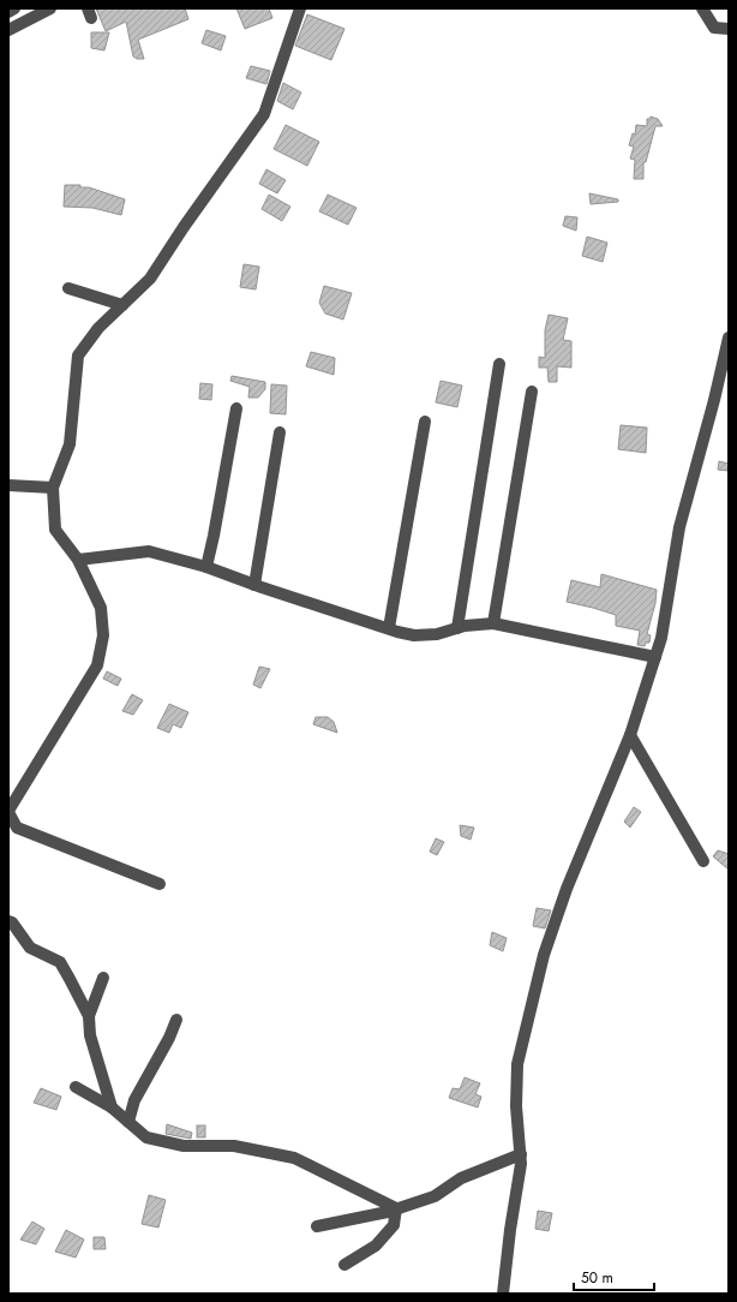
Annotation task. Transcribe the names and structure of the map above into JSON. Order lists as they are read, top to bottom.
{
  "scale_bar": "50 m"
}
